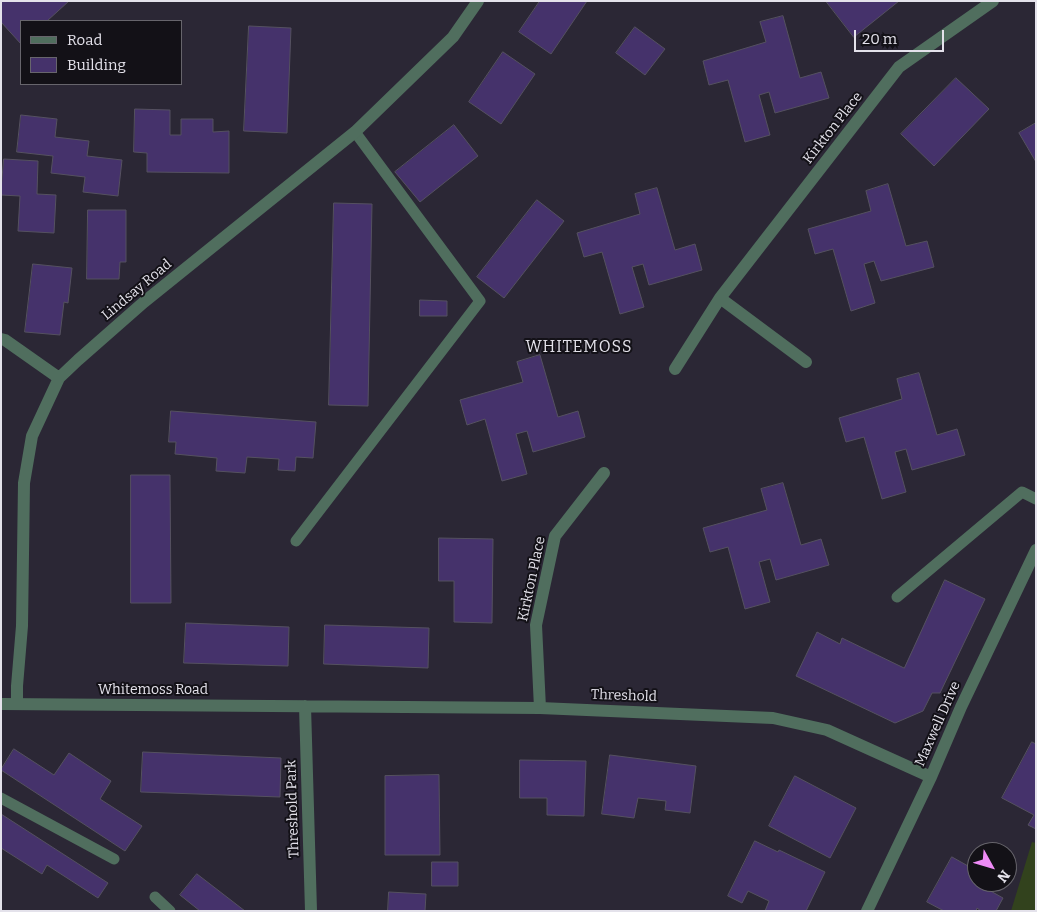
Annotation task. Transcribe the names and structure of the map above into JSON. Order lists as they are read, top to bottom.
{
  "streets": {
    "street": [
      "Kirkton Place",
      "Lindsay Road",
      "Whitemoss Road",
      "Threshold",
      "Maxwell Drive",
      "Threshold Park"
    ]
  },
  "crossings": [
    ["Kirkton Place", "Threshold"],
    ["Lindsay Road", "Whitemoss Road"],
    ["Whitemoss Road", "Threshold"],
    ["Whitemoss Road", "Threshold Park"],
    ["Threshold", "Maxwell Drive"],
    ["Threshold", "Threshold Park"]
  ],
  "districts": ["WHITEMOSS"],
  "legend": ["Road", "Building"],
  "scale_bar": "20 m",
  "north": "bottom right"
}
